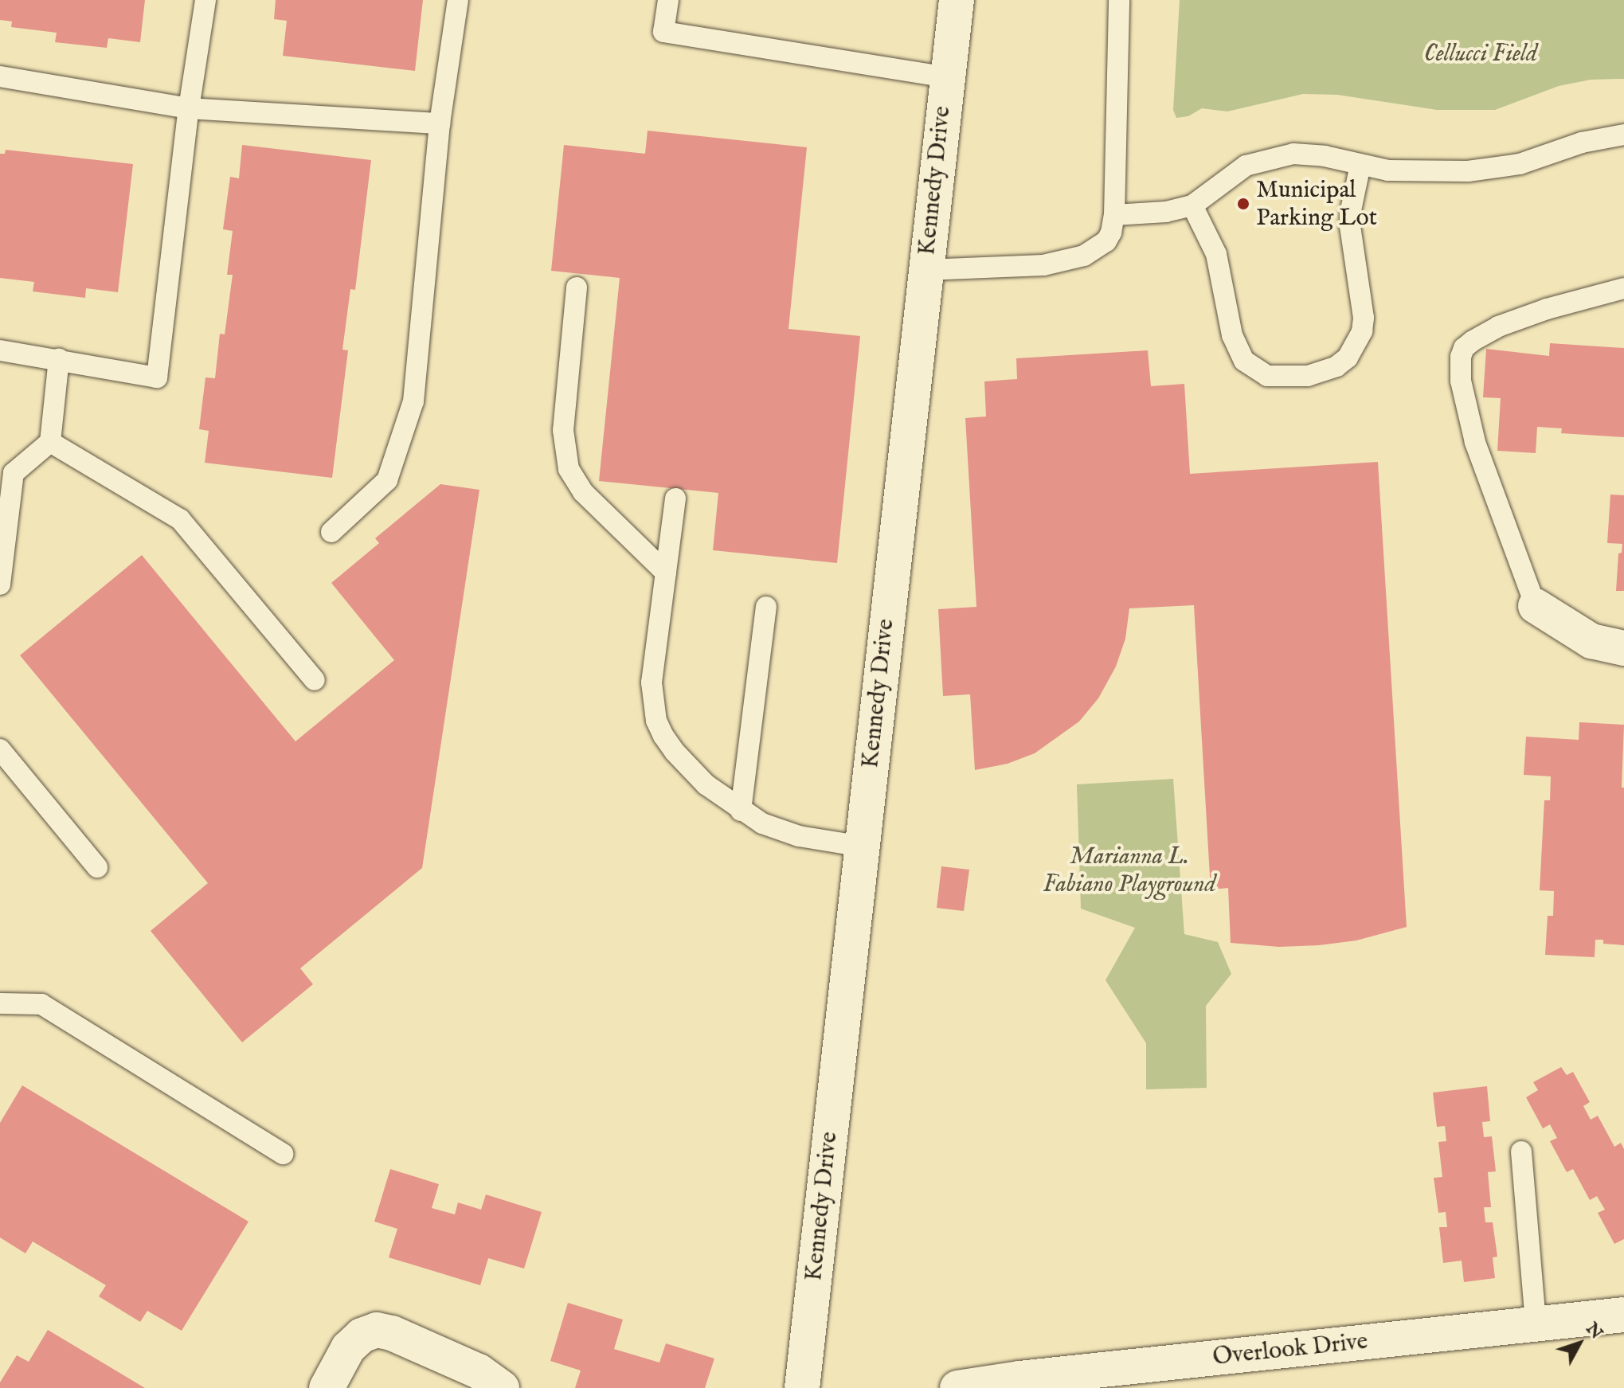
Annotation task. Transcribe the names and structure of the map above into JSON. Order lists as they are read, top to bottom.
{
  "streets": {
    "street": ["Kennedy Drive", "Overlook Drive"]
  },
  "parks": ["Cellucci Field", "Marianna L. Fabiano Playground"],
  "places": ["Municipal Parking Lot"],
  "north": "top right"
}
